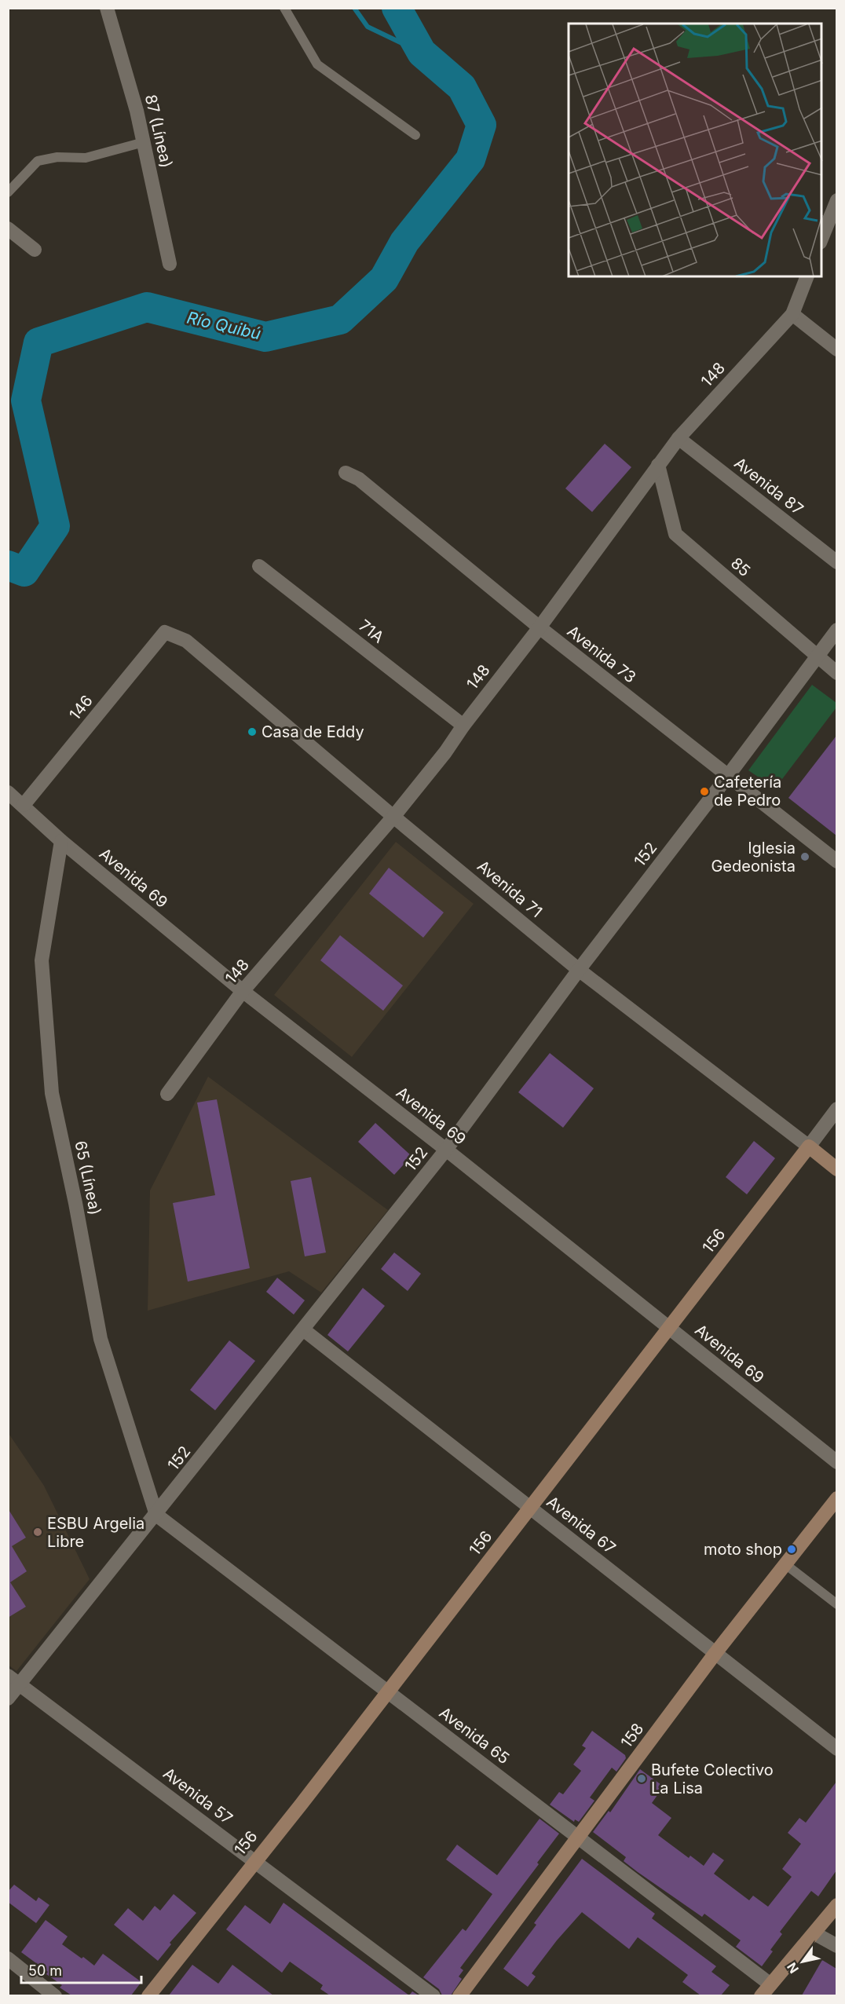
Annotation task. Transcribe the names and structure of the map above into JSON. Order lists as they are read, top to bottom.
{
  "streets": {
    "street": [
      "87 (Línea)",
      "148",
      "Avenida 87",
      "85",
      "71A",
      "Avenida 73",
      "146",
      "152",
      "Avenida 69",
      "Avenida 71",
      "65 (Línea)",
      "156",
      "Avenida 67",
      "Avenida 65",
      "158",
      "Avenida 57"
    ]
  },
  "crossings": [
    ["148", "Avenida 87"],
    ["148", "85"],
    ["148", "71A"],
    ["148", "Avenida 73"],
    ["148", "Avenida 69"],
    ["148", "Avenida 71"],
    ["85", "152"],
    ["Avenida 73", "152"],
    ["146", "Avenida 69"],
    ["146", "Avenida 71"],
    ["152", "Avenida 69"],
    ["152", "Avenida 71"],
    ["152", "65 (Línea)"],
    ["152", "Avenida 67"],
    ["152", "Avenida 65"],
    ["152", "Avenida 57"],
    ["Avenida 69", "65 (Línea)"],
    ["Avenida 69", "156"],
    ["Avenida 71", "156"],
    ["65 (Línea)", "Avenida 65"],
    ["156", "Avenida 67"],
    ["156", "Avenida 65"],
    ["156", "Avenida 57"],
    ["Avenida 67", "158"],
    ["Avenida 65", "158"]
  ],
  "water": ["Río Quibú"],
  "places": [
    "Casa de Eddy",
    "Cafetería de Pedro",
    "Iglesia Gedeonista",
    "ESBU Argelia Libre",
    "moto shop",
    "Bufete Colectivo La Lisa"
  ],
  "scale_bar": "50 m",
  "north": "bottom left"
}
